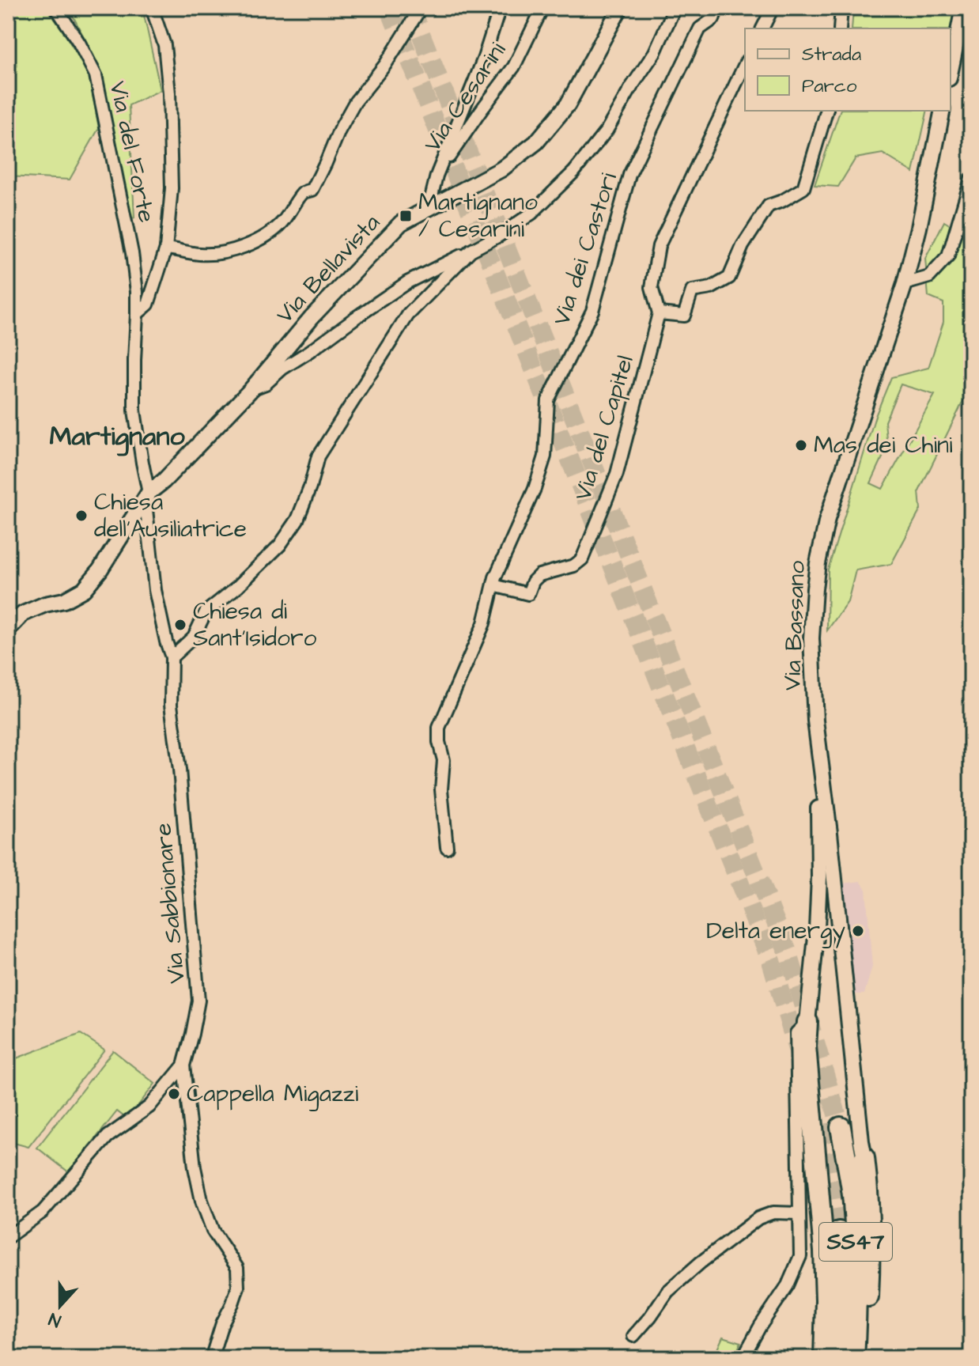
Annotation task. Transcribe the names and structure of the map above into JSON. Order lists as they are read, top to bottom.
{
  "streets": {
    "highway": ["SS47"],
    "main road": ["Via Bellavista", "Via Bassano"],
    "street": [
      "Via Cesarini",
      "Via del Forte",
      "Via dei Castori",
      "Via del Capitel",
      "Via Sabbionare"
    ]
  },
  "crossings": [
    ["Via Cesarini", "Via Bellavista"],
    ["Via del Forte", "Via Bellavista"],
    ["Via del Forte", "Via Sabbionare"],
    ["Via dei Castori", "Via Bellavista"],
    ["Via dei Castori", "Via del Capitel"],
    ["Via dei Castori", "Via Sabbionare"],
    ["Via Bellavista", "Via Sabbionare"]
  ],
  "districts": ["Martignano"],
  "places": {
    "transit": ["Martignano / Cesarini"],
    "other": [
      "Mas dei Chini",
      "Chiesa dell'Ausiliatrice",
      "Chiesa di Sant'Isidoro",
      "Delta energy",
      "Cappella Migazzi"
    ]
  },
  "legend": ["Strada", "Parco"],
  "north": "bottom"
}
